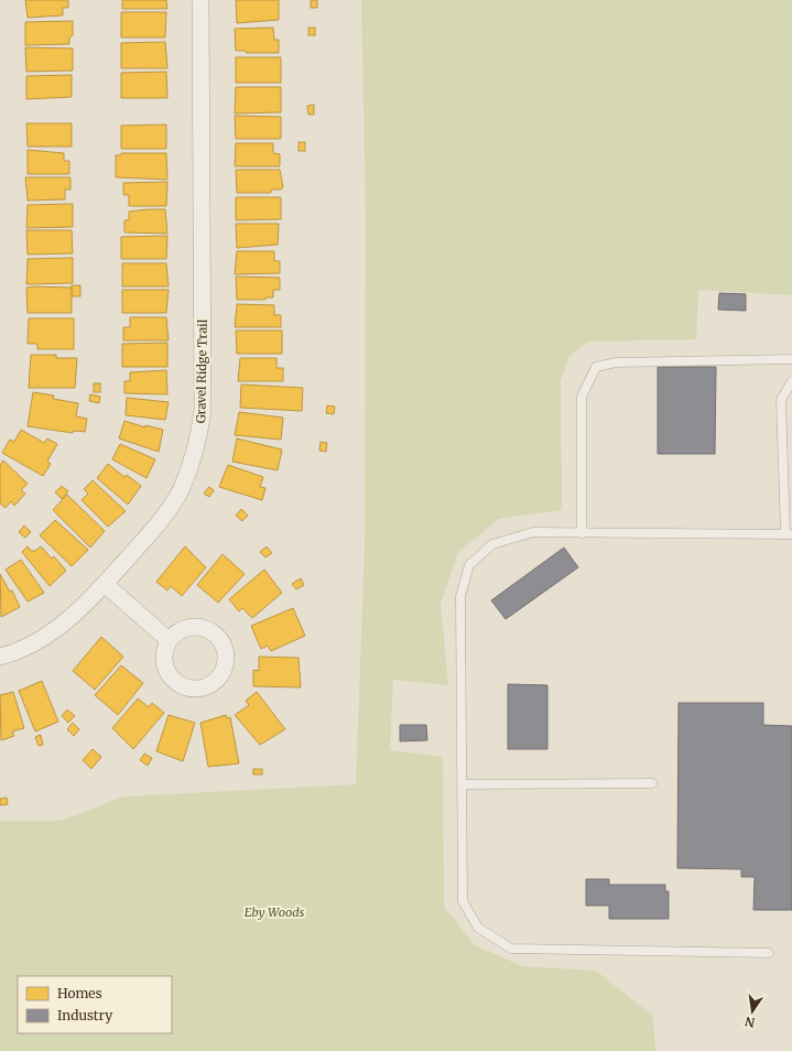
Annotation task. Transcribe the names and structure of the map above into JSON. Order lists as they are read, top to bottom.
{
  "streets": {
    "street": ["Gravel Ridge Trail"]
  },
  "parks": ["Eby Woods"],
  "legend": ["Homes", "Industry"],
  "north": "bottom"
}
